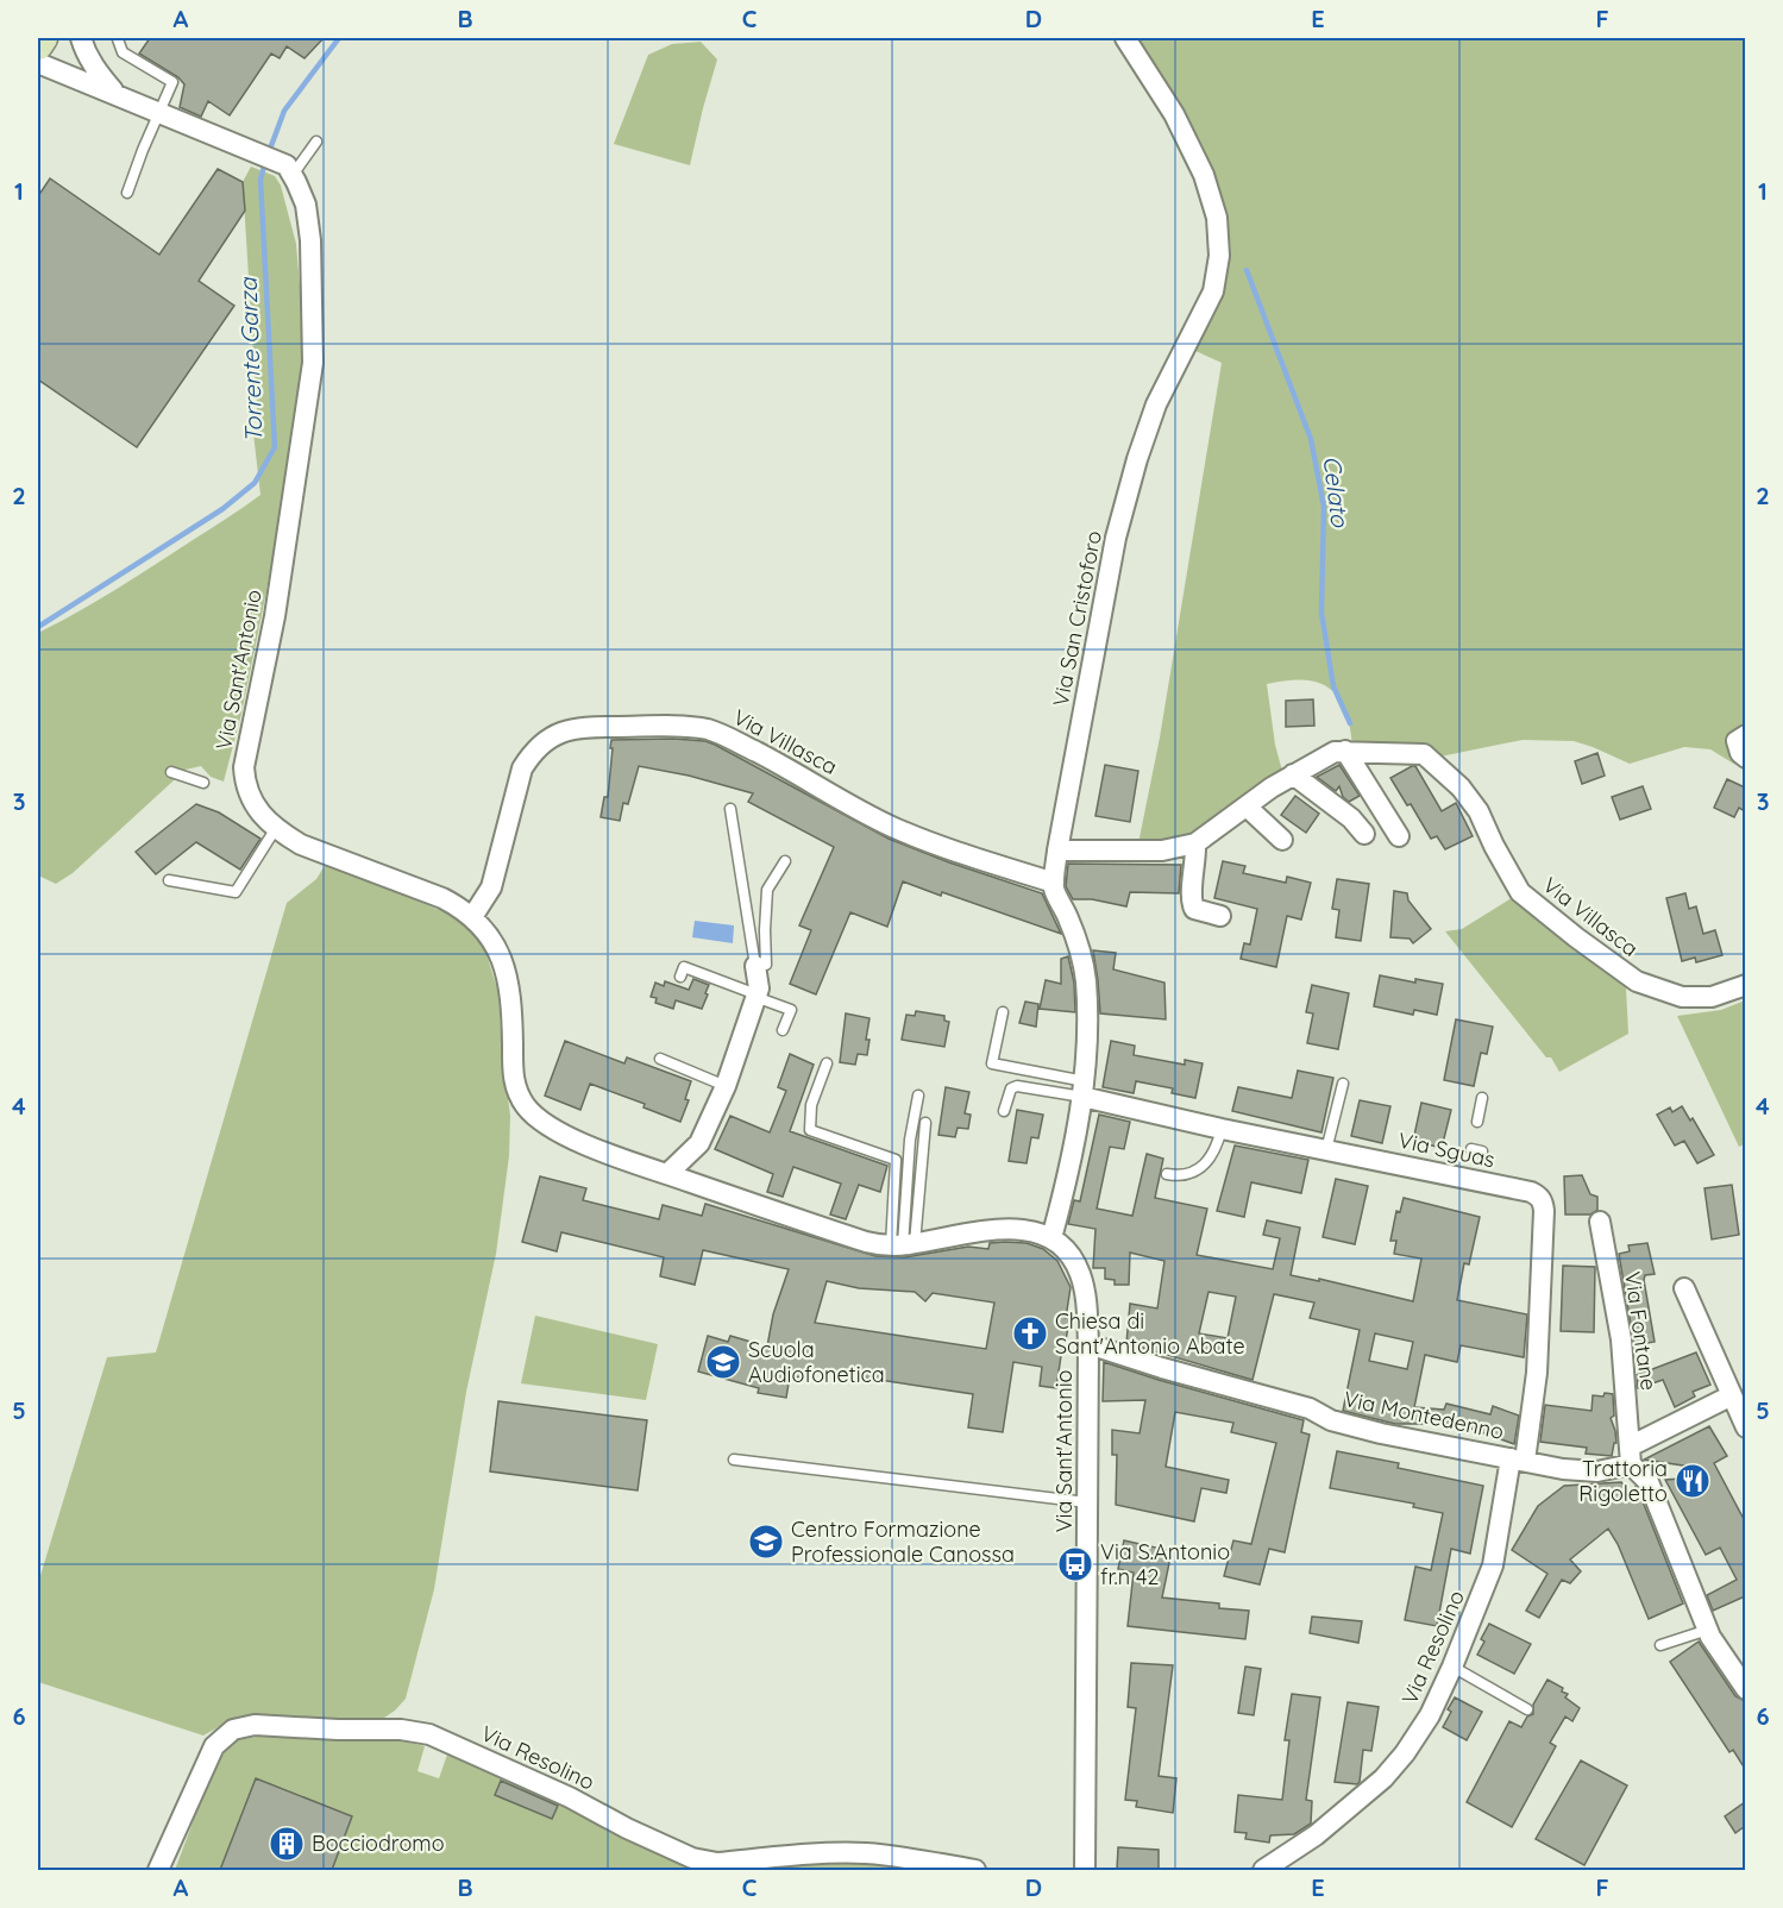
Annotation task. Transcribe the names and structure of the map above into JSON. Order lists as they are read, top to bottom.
{
  "streets": {
    "street": [
      "Via San Cristoforo",
      "Via Sant'Antonio",
      "Via Villasca",
      "Via Sguas",
      "Via Fontane",
      "Via Montedenno",
      "Via Resolino"
    ]
  },
  "crossings": [
    ["Via San Cristoforo", "Via Sant'Antonio"],
    ["Via San Cristoforo", "Via Villasca"],
    ["Via San Cristoforo", "Via Sguas"],
    ["Via Sant'Antonio", "Via Villasca"],
    ["Via Sant'Antonio", "Via Montedenno"],
    ["Via Sguas", "Via Montedenno"],
    ["Via Sguas", "Via Resolino"],
    ["Via Fontane", "Via Montedenno"],
    ["Via Montedenno", "Via Resolino"]
  ],
  "water": ["Torrente Garza", "Celato"],
  "places": {
    "church": ["Chiesa di Sant'Antonio Abate"],
    "school or university": ["Scuola Audiofonetica", "Centro Formazione Professionale Canossa"],
    "restaurant": ["Trattoria Rigoletto"],
    "bus stop": ["Via S.Antonio fr.n 42"],
    "building": ["Bocciodromo"]
  },
  "grid": {
    "columns": [
      "A",
      "B",
      "C",
      "D",
      "E",
      "F"
    ],
    "rows": [
      "1",
      "2",
      "3",
      "4",
      "5",
      "6"
    ]
  }
}
